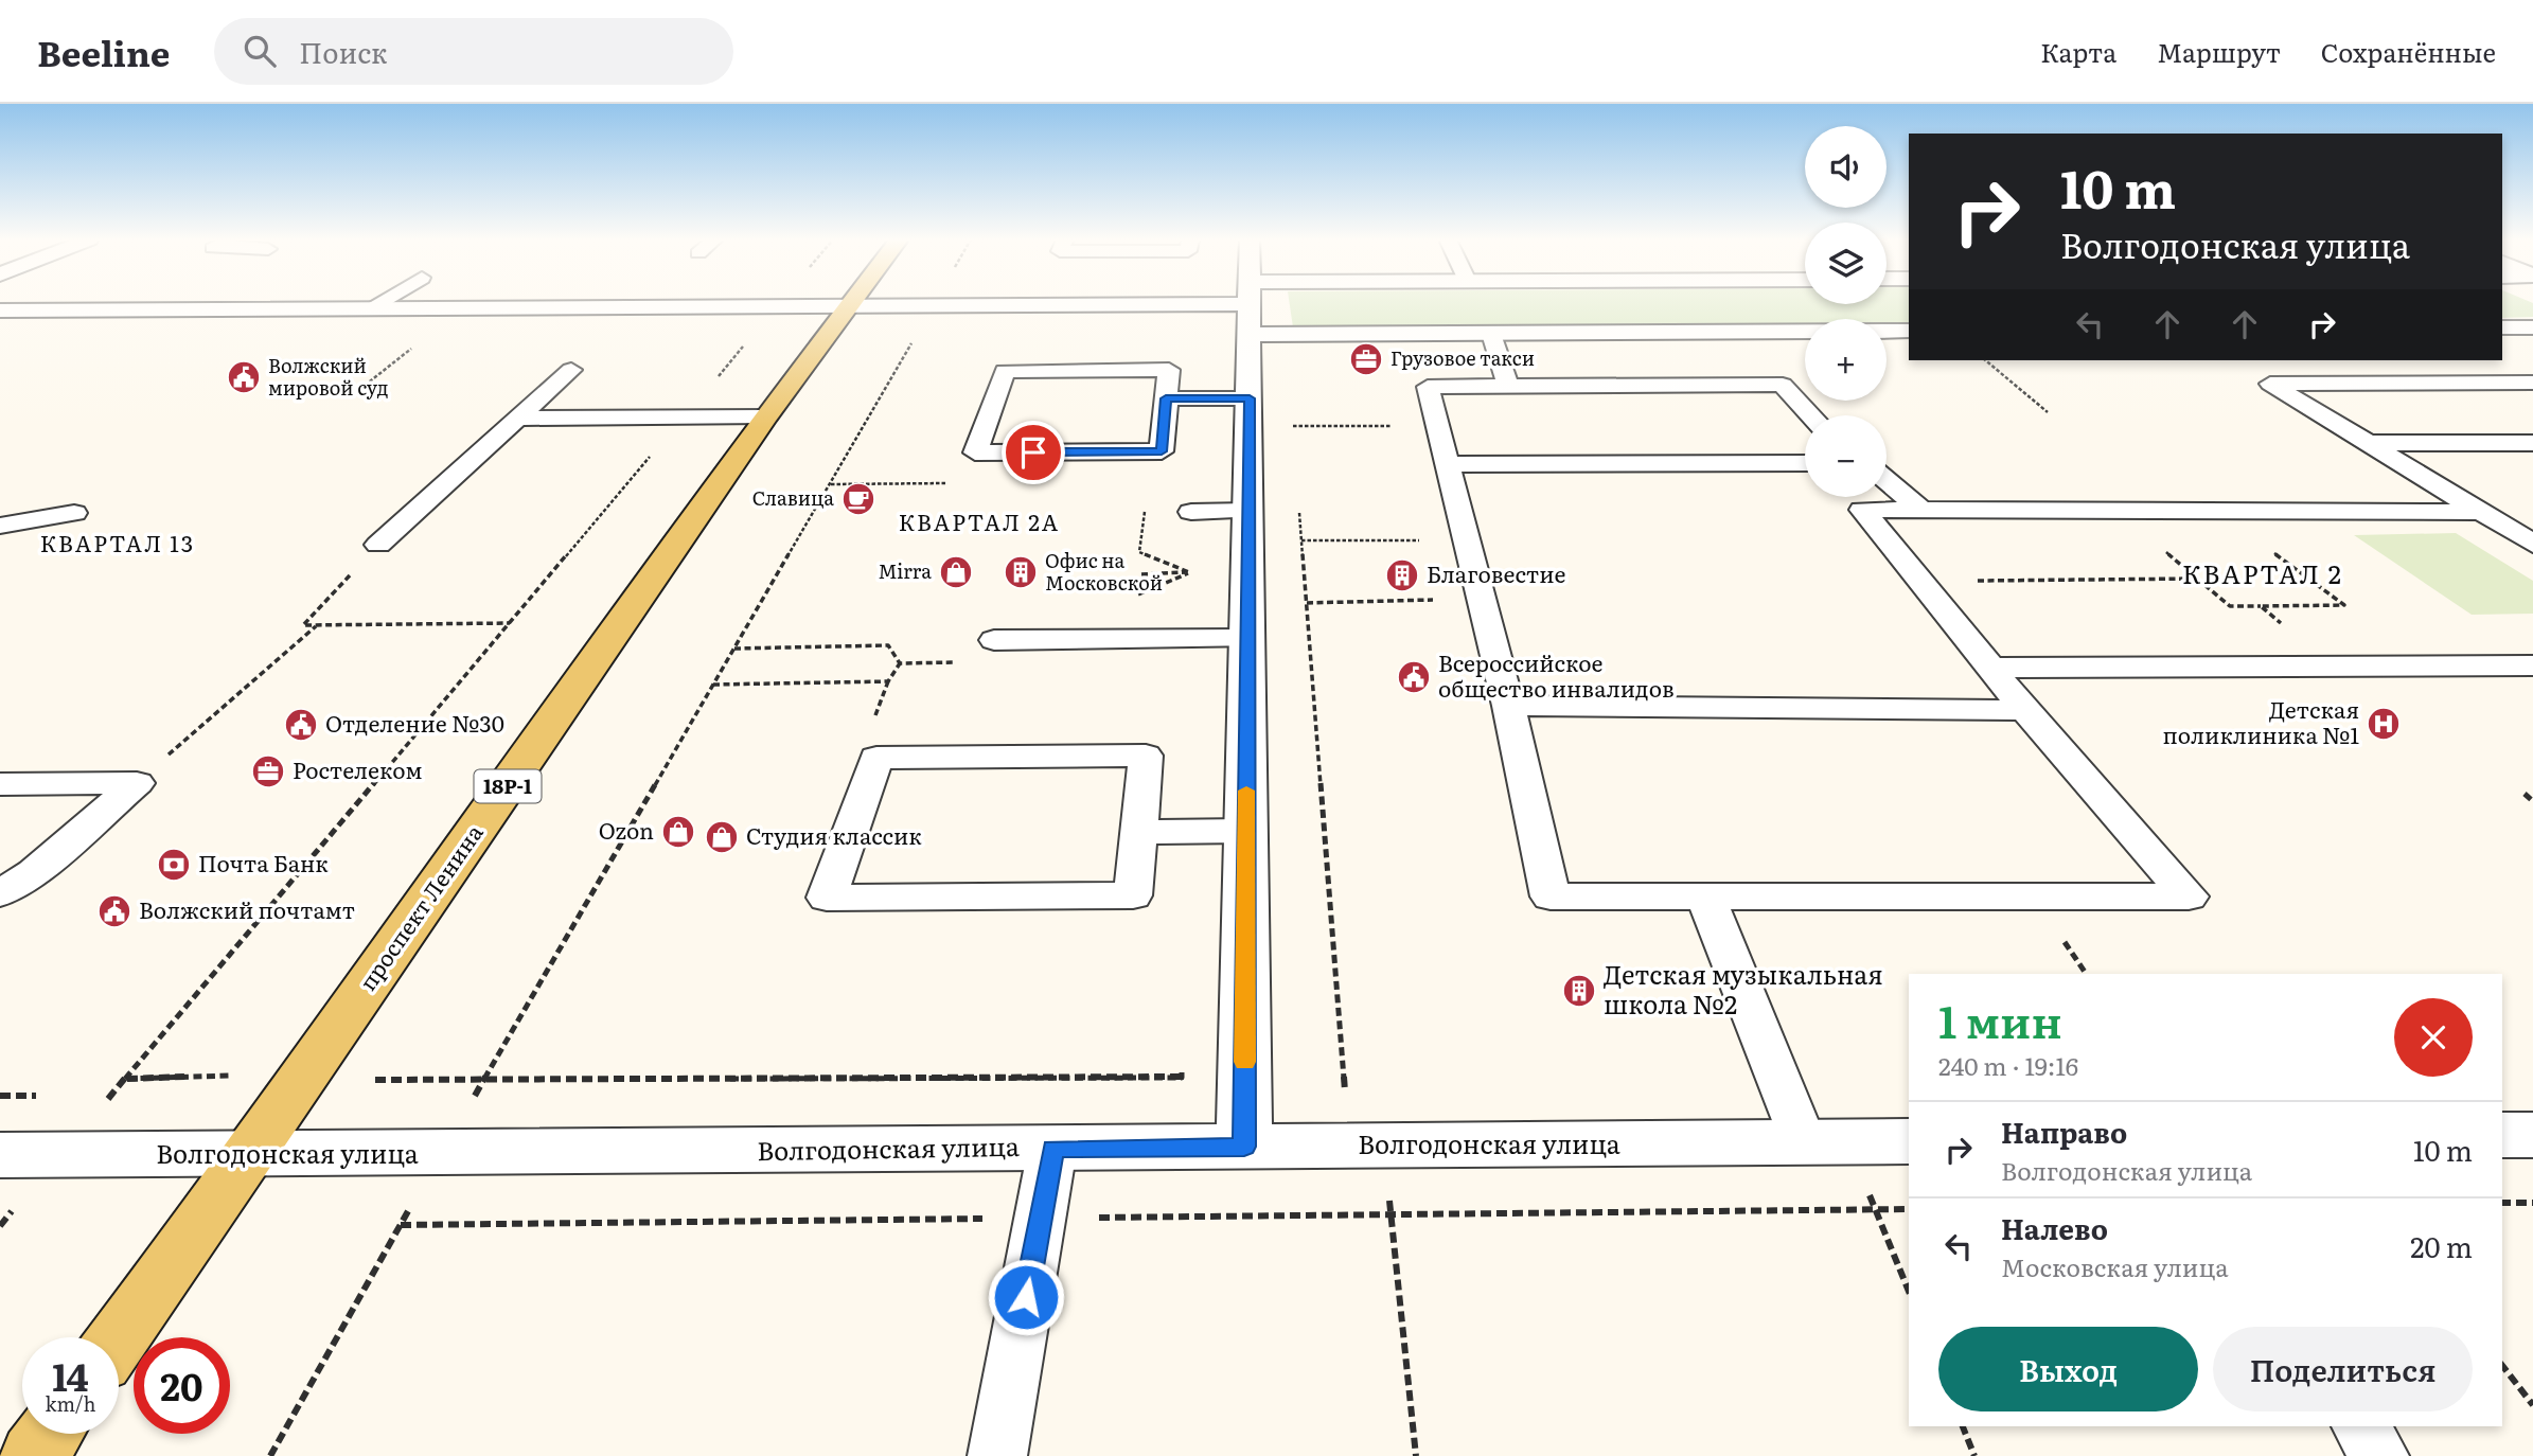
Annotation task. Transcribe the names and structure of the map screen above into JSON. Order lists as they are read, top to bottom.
{
  "streets": {
    "main road": ["18Р-1", "проспект Ленина"],
    "street": ["Волгодонская улица"]
  },
  "crossings": [
    ["проспект Ленина", "Волгодонская улица"]
  ],
  "districts": ["КВАРТАЛ 2А", "КВАРТАЛ 13", "КВАРТАЛ 2"],
  "places": {
    "office": ["Грузовое такси", "Ростелеком"],
    "public building": [
      "Волжский мировой суд",
      "Всероссийское общество инвалидов",
      "Отделение №30",
      "Волжский почтамт"
    ],
    "cafe": ["Славица"],
    "shop": ["Mirra", "Ozon", "Студия классик"],
    "building": ["Офис на Московской", "Благовестие", "Детская музыкальная школа №2"],
    "hospital": ["Детская поликлиника №1"],
    "bank": ["Почта Банк"]
  },
  "page": {
    "header": "Beeline",
    "search": "Поиск",
    "nav": ["Карта", "Маршрут", "Сохранённые"],
    "map_buttons": ["+", "−"],
    "turn": ["10 m", "Волгодонская улица"],
    "heading": ["1 мин", "240 m · 19:16"],
    "list": [
      {
        "name": "Направо",
        "note": "Волгодонская улица",
        "value": "10 m"
      },
      {
        "name": "Налево",
        "note": "Московская улица",
        "value": "20 m"
      }
    ],
    "buttons": ["Выход", "Поделиться"],
    "speed": "14 km/h",
    "limit": "20"
  }
}
